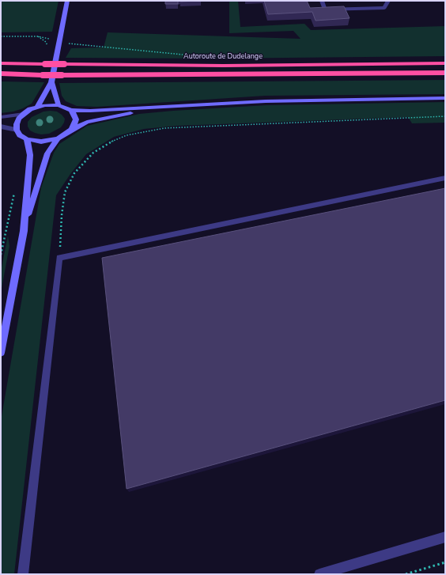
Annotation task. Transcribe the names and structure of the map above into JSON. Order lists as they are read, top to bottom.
{
  "streets": {
    "highway": ["Autoroute de Dudelange"]
  }
}
